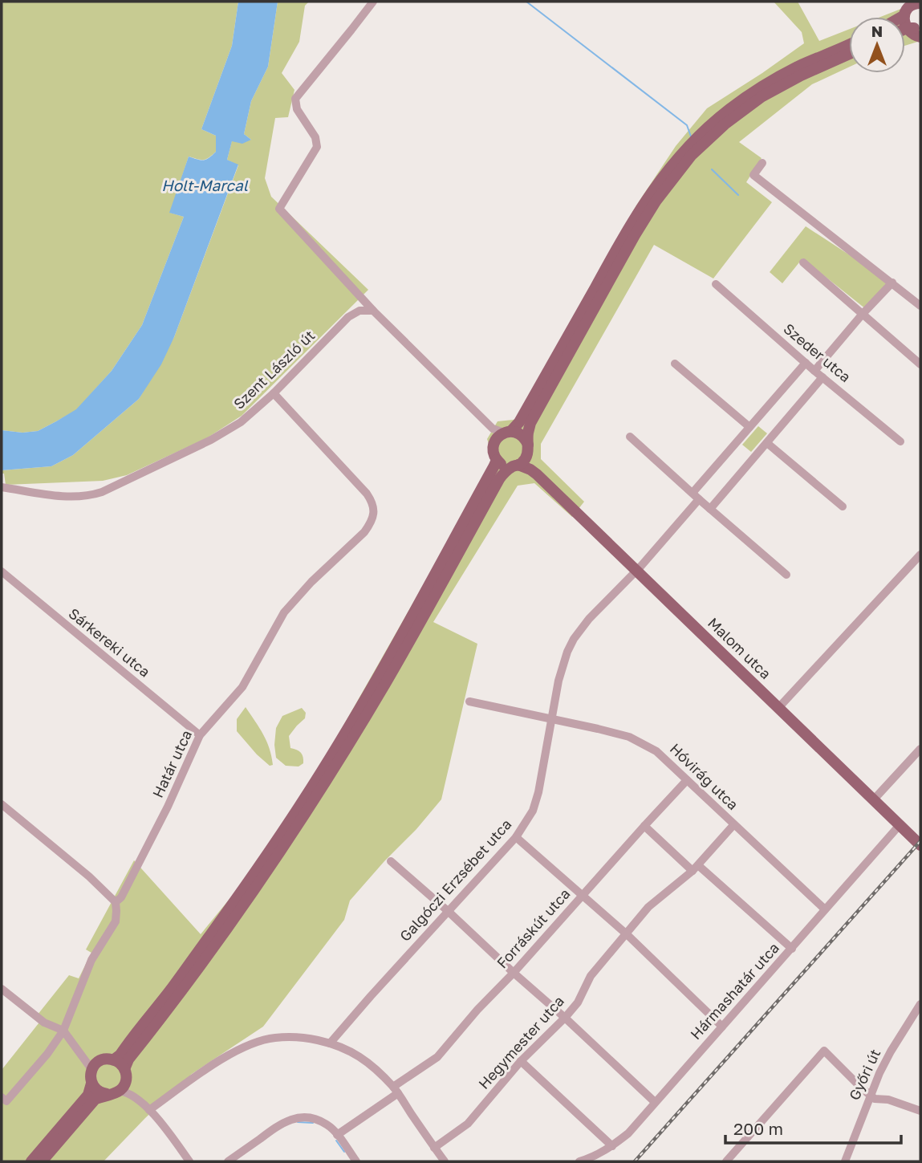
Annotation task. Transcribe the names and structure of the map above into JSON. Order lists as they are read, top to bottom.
{
  "streets": {
    "main road": ["Malom utca"],
    "street": [
      "Szeder utca",
      "Szent László út",
      "Sárkereki utca",
      "Határ utca",
      "Hóvirág utca",
      "Galgóczi Erzsébet utca",
      "Forráskút utca",
      "Hármashatár utca",
      "Hegymester utca",
      "Győri út"
    ]
  },
  "crossings": [
    ["Szeder utca", "Galgóczi Erzsébet utca"],
    ["Szent László út", "Határ utca"],
    ["Sárkereki utca", "Határ utca"],
    ["Malom utca", "Galgóczi Erzsébet utca"],
    ["Malom utca", "Hármashatár utca"],
    ["Hóvirág utca", "Galgóczi Erzsébet utca"],
    ["Hóvirág utca", "Forráskút utca"],
    ["Hóvirág utca", "Hármashatár utca"],
    ["Hóvirág utca", "Hegymester utca"]
  ],
  "water": ["Holt-Marcal"],
  "scale_bar": "200 m",
  "north": "top"
}
